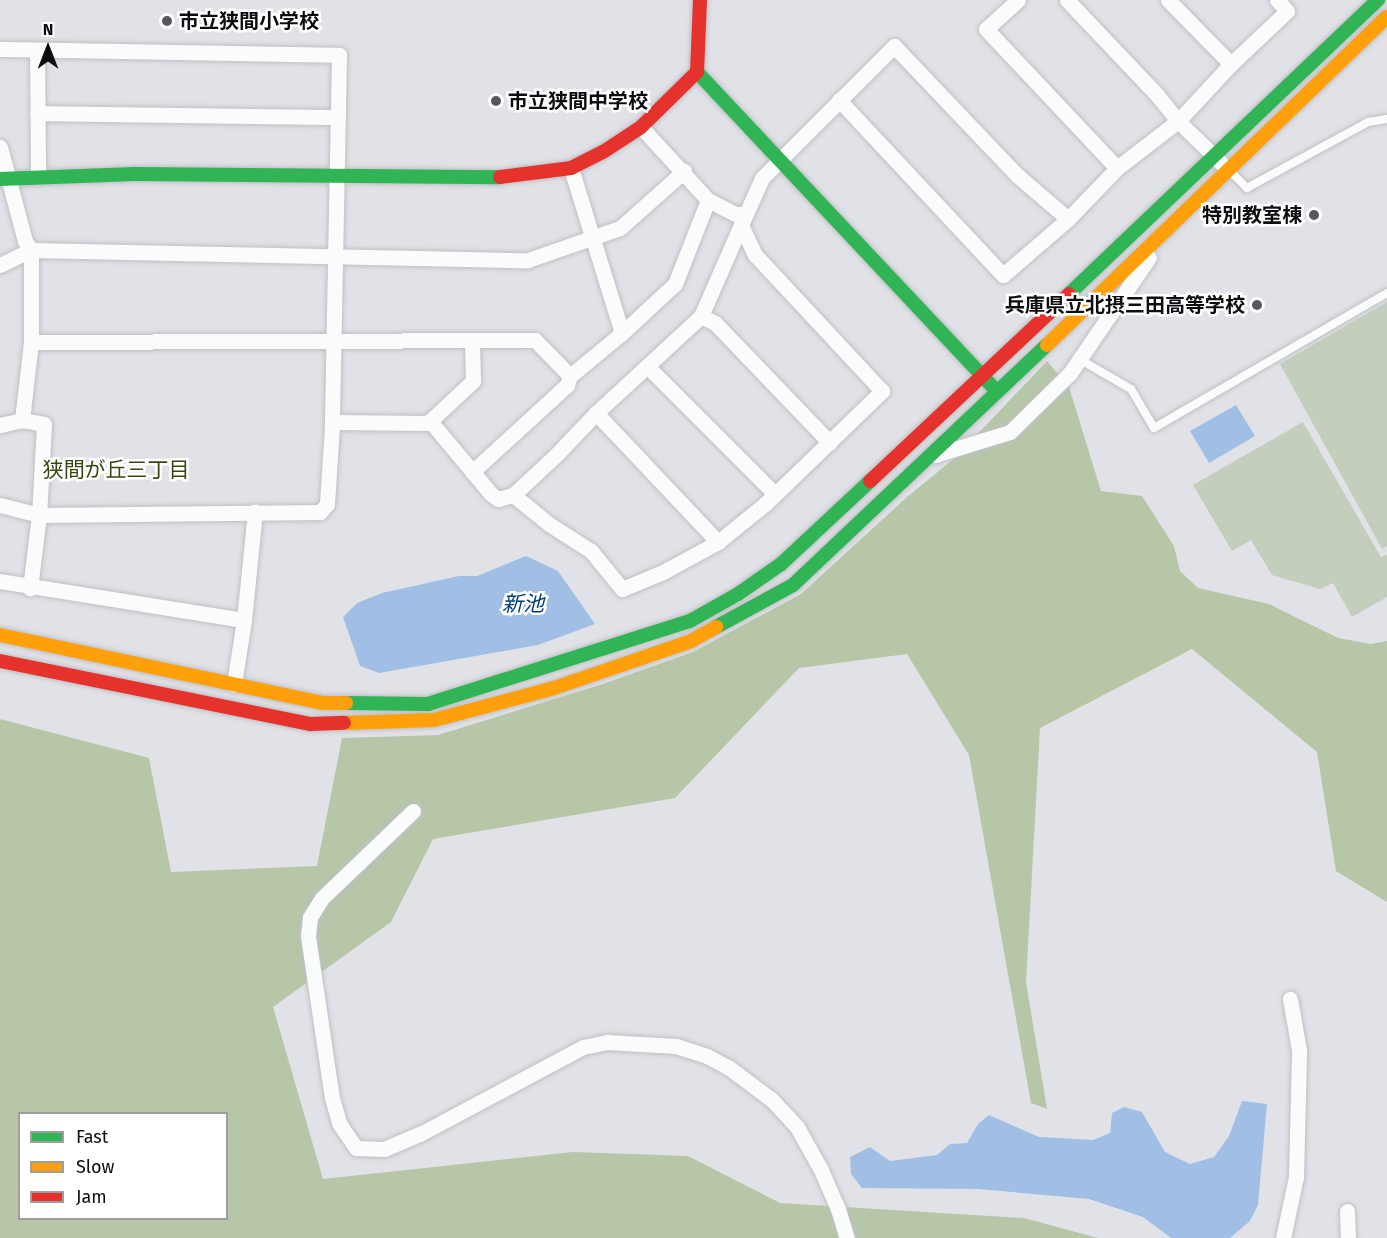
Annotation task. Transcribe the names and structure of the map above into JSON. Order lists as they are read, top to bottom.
{
  "districts": ["狭間が丘三丁目"],
  "water": ["新池"],
  "places": [
    "市立狭間小学校",
    "市立狭間中学校",
    "特別教室棟",
    "兵庫県立北摂三田高等学校"
  ],
  "legend": ["Fast", "Slow", "Jam"],
  "north": "top"
}
